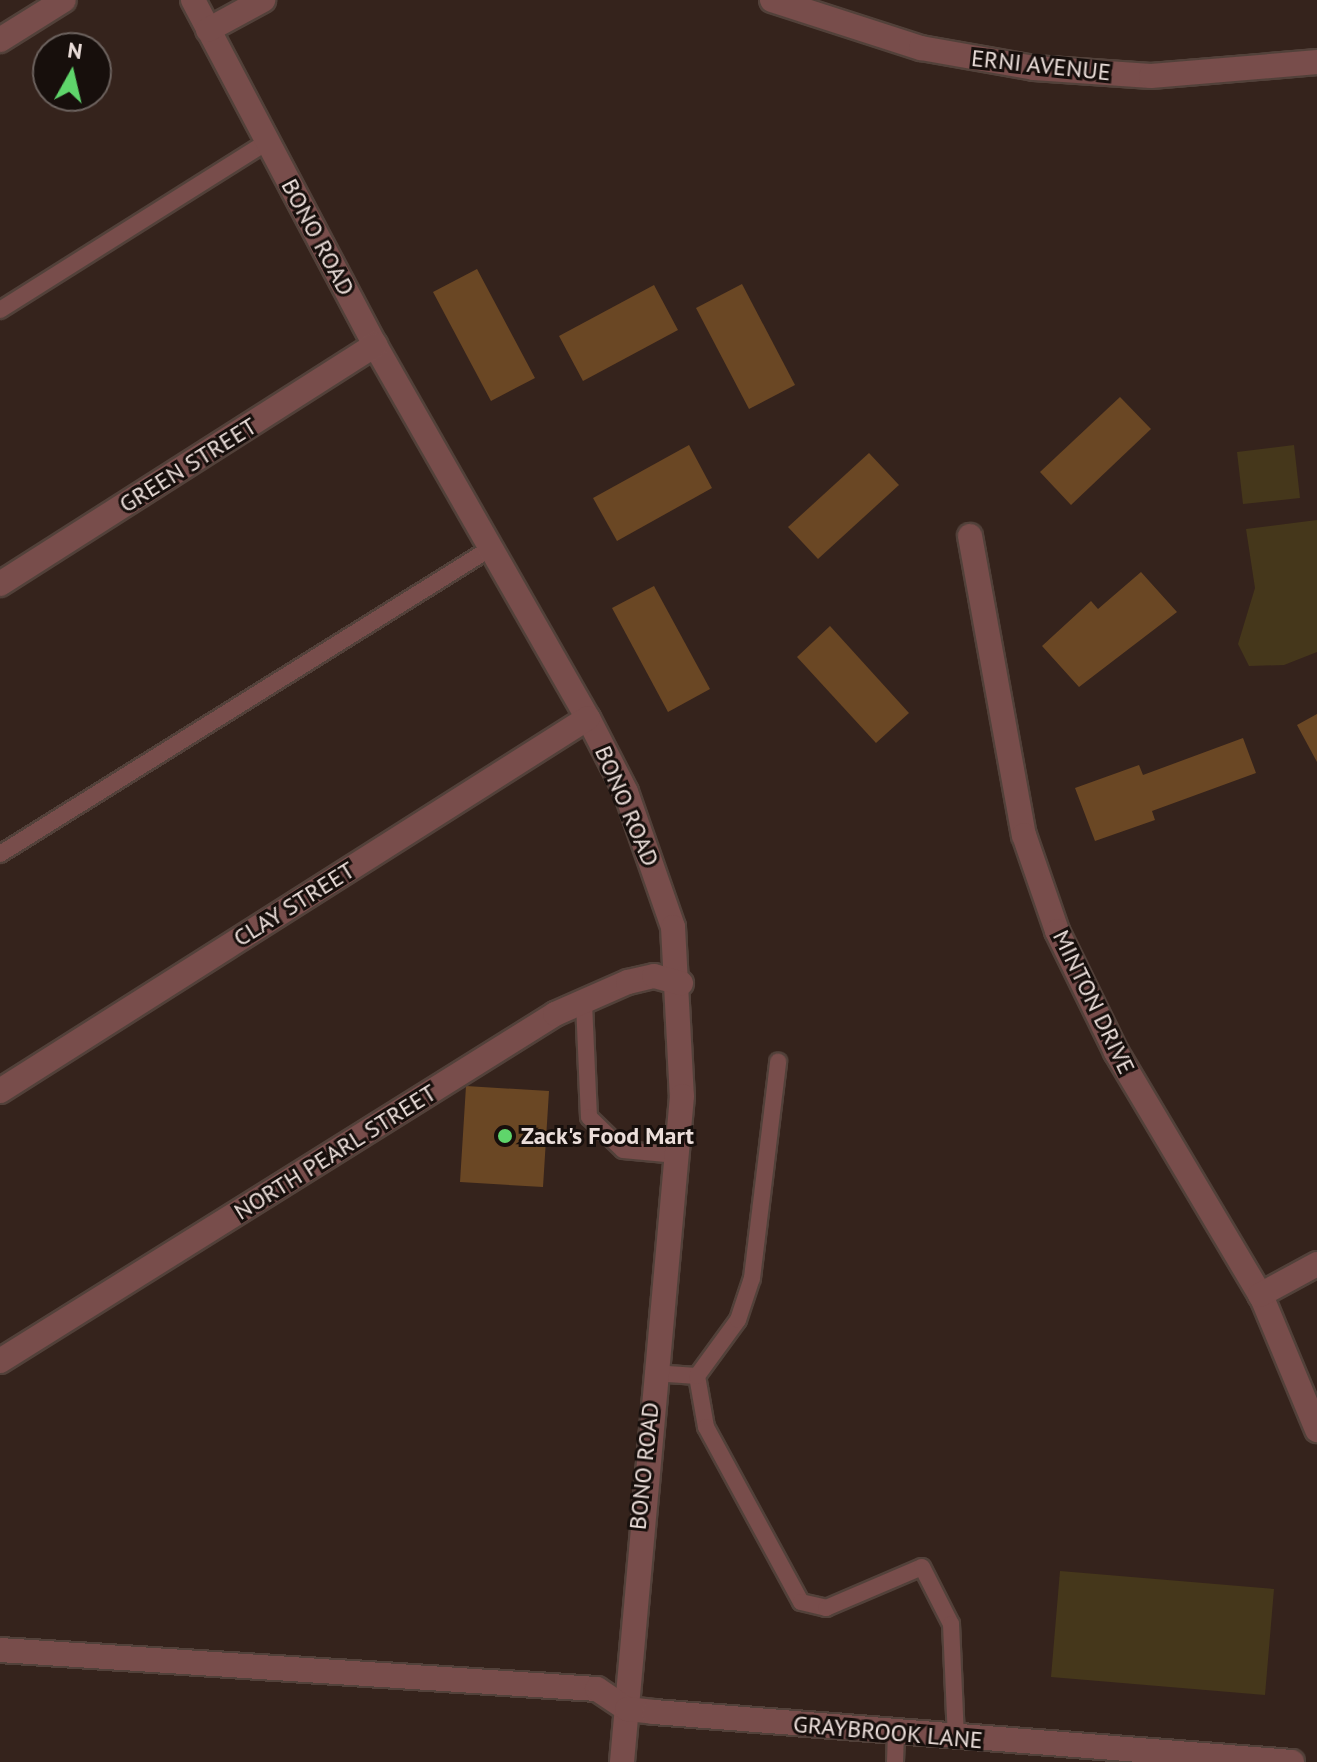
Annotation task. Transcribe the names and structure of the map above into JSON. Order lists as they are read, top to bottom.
{
  "streets": {
    "street": [
      "ERNI AVENUE",
      "BONO ROAD",
      "GREEN STREET",
      "CLAY STREET",
      "MINTON DRIVE",
      "NORTH PEARL STREET",
      "GRAYBROOK LANE"
    ]
  },
  "crossings": [
    ["BONO ROAD", "GREEN STREET"],
    ["BONO ROAD", "CLAY STREET"],
    ["BONO ROAD", "NORTH PEARL STREET"],
    ["BONO ROAD", "GRAYBROOK LANE"]
  ],
  "places": ["Zack's Food Mart"],
  "north": "top"
}
